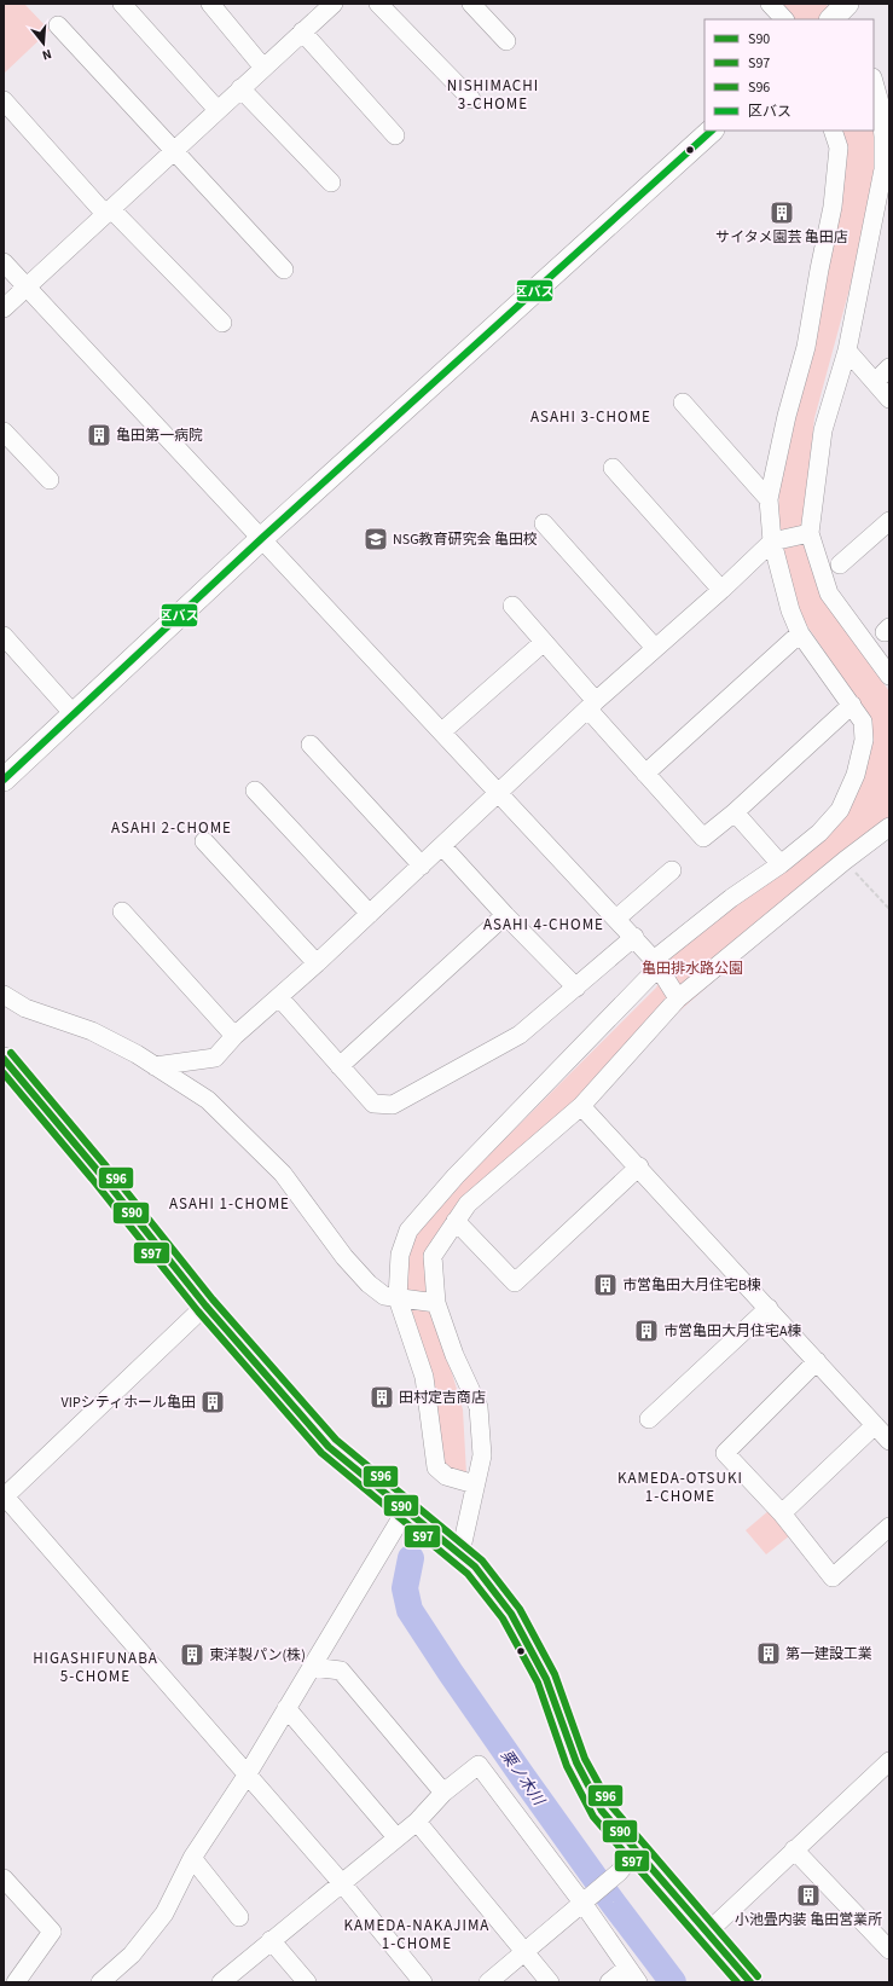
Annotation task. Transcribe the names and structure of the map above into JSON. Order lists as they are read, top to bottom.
{
  "districts": [
    "NISHIMACHI 3-CHOME",
    "ASAHI 3-CHOME",
    "ASAHI 2-CHOME",
    "ASAHI 4-CHOME",
    "ASAHI 1-CHOME",
    "KAMEDA-OTSUKI 1-CHOME",
    "HIGASHIFUNABA 5-CHOME",
    "KAMEDA-NAKAJIMA 1-CHOME"
  ],
  "water": ["栗ノ木川"],
  "parks": ["亀田排水路公園"],
  "places": {
    "building": [
      "サイタメ園芸 亀田店",
      "亀田第一病院",
      "市営亀田大月住宅B棟",
      "市営亀田大月住宅A棟",
      "田村定吉商店",
      "VIPシティホール亀田",
      "第一建設工業",
      "東洋製パン(株)",
      "小池畳内装 亀田営業所"
    ],
    "school or university": ["NSG教育研究会 亀田校"]
  },
  "lines": [
    "transit line 区バス",
    "transit line S96",
    "transit line S90",
    "transit line S97"
  ],
  "legend": [
    "S90",
    "S97",
    "S96",
    "区バス"
  ],
  "north": "bottom"
}
